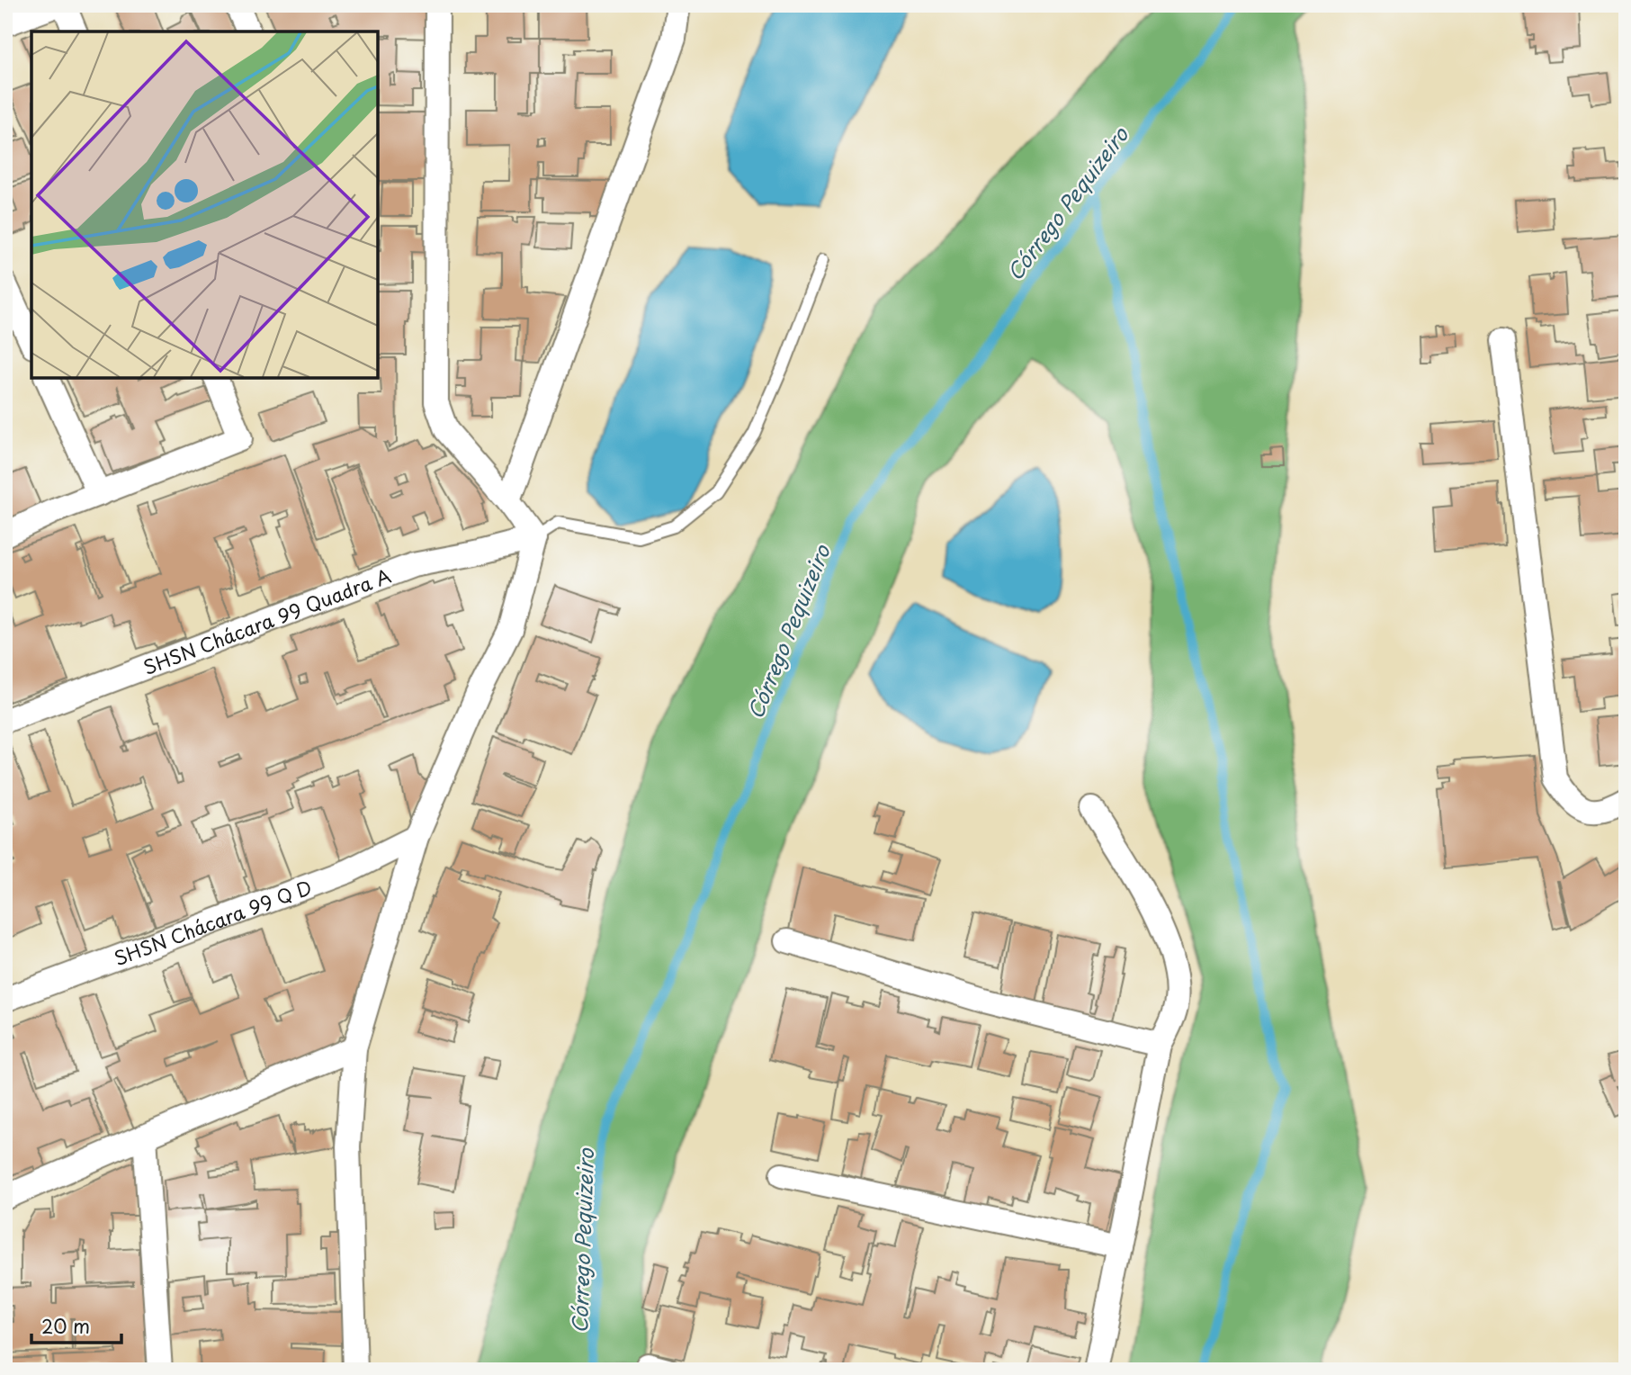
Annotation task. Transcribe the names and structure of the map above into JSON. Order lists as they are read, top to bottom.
{
  "streets": {
    "street": ["SHSN Chácara 99 Quadra A", "SHSN Chácara 99 Q D"]
  },
  "water": ["Córrego Pequizeiro"],
  "scale_bar": "20 m"
}
